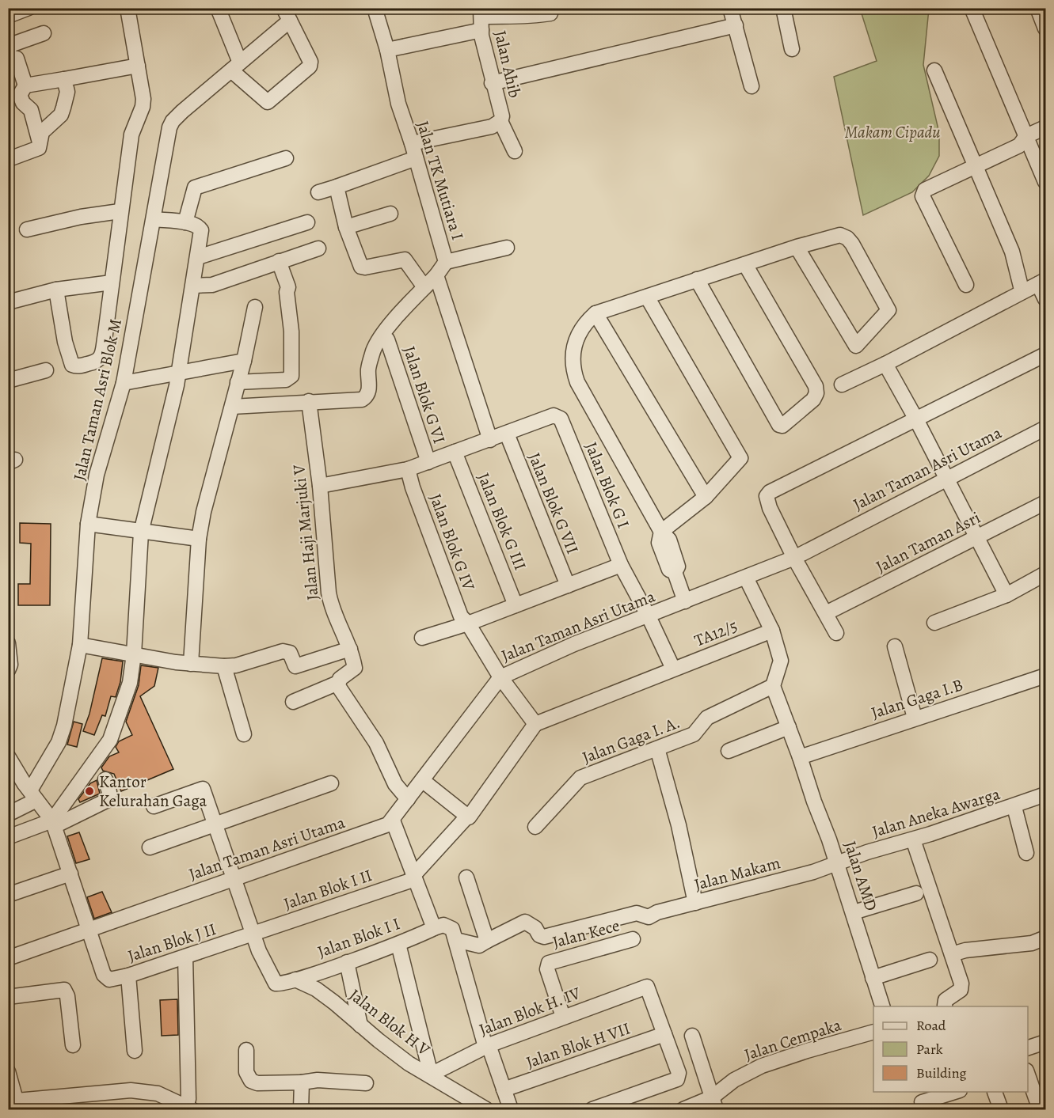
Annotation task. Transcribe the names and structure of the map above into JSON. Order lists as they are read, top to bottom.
{
  "streets": {
    "street": [
      "Jalan Ahib",
      "Jalan TK Mutiara I",
      "Jalan Blok G VI",
      "Jalan Taman Asri Blok M",
      "Jalan Taman Asri Utama",
      "Jalan Blok G I",
      "Jalan Blok G VII",
      "Jalan Blok G III",
      "Jalan Haji Marjuki V",
      "Jalan Blok G IV",
      "Jalan Taman Asri",
      "TA12/5",
      "Jalan Gaga I.B",
      "Jalan Gaga I. A.",
      "Jalan Aneka Awarga",
      "Jalan Makam",
      "Jalan AMD",
      "Jalan Blok I II",
      "Jalan Kece",
      "Jalan Blok I I",
      "Jalan Blok J II",
      "Jalan Blok H. IV",
      "Jalan Blok H V",
      "Jalan Cempaka",
      "Jalan Blok H VII"
    ]
  },
  "crossings": [
    ["Jalan Ahib", "Jalan TK Mutiara I"],
    ["Jalan TK Mutiara I", "Jalan Haji Marjuki V"],
    ["Jalan Taman Asri Utama", "Jalan Blok G I"],
    ["Jalan Taman Asri Utama", "Jalan Blok G IV"],
    ["Jalan Taman Asri Utama", "Jalan Blok J II"],
    ["Jalan Blok G I", "Jalan Blok G VII"],
    ["Jalan Blok G I", "TA12/5"],
    ["Jalan Blok G IV", "TA12/5"],
    ["Jalan Gaga I.B", "Jalan AMD"],
    ["Jalan Gaga I. A.", "Jalan AMD"],
    ["Jalan Aneka Awarga", "Jalan Makam"],
    ["Jalan Aneka Awarga", "Jalan AMD"],
    ["Jalan Makam", "Jalan AMD"],
    ["Jalan Blok I II", "Jalan Blok J II"],
    ["Jalan Kece", "Jalan Blok H. IV"],
    ["Jalan Blok I I", "Jalan Blok H V"],
    ["Jalan Blok H. IV", "Jalan Blok H V"],
    ["Jalan Blok H. IV", "Jalan Blok H VII"]
  ],
  "parks": ["Makam Cipadu"],
  "places": ["Kantor Kelurahan Gaga"],
  "legend": ["Road", "Park", "Building"]
}
